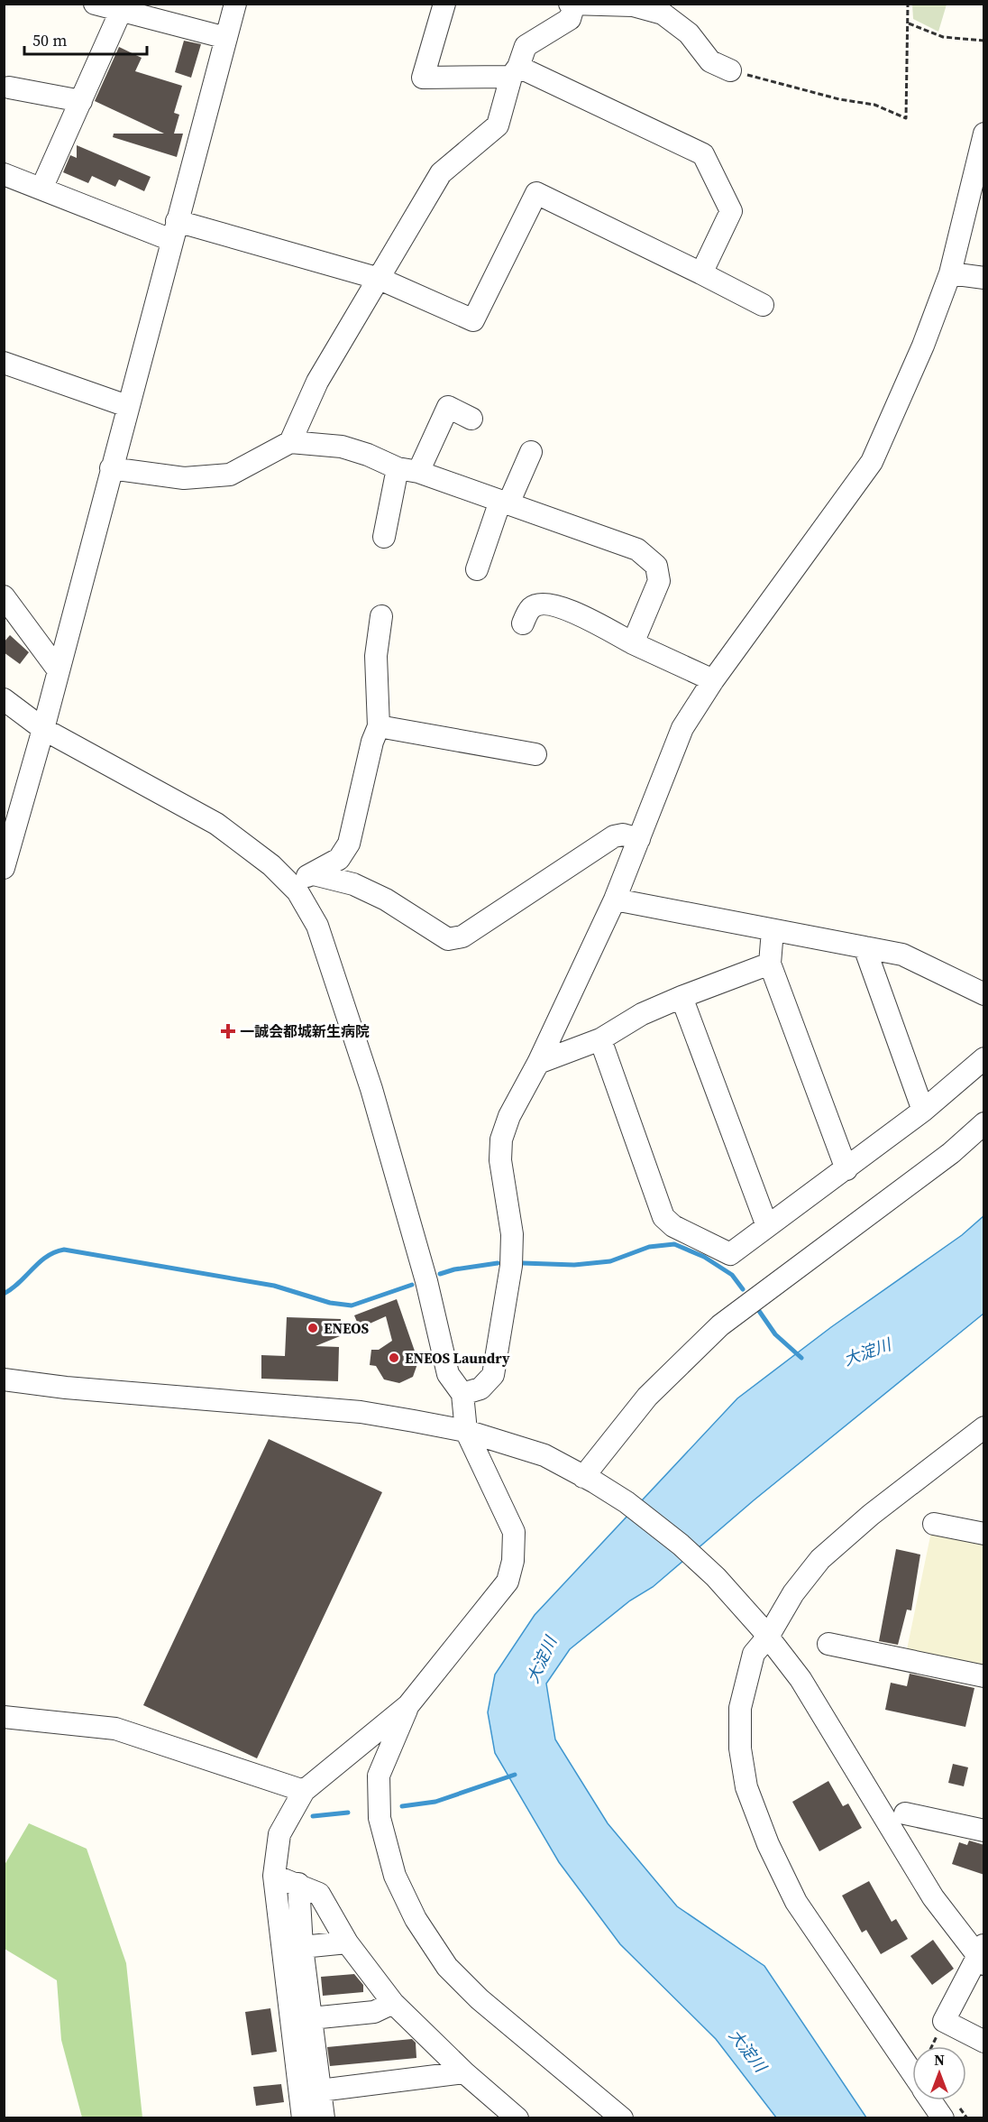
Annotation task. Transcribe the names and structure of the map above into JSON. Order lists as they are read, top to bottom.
{
  "water": ["大淀川"],
  "places": {
    "health": ["一誠会都城新生病院"],
    "other": ["ENEOS", "ENEOS Laundry"]
  },
  "scale_bar": "50 m",
  "north": "top"
}
